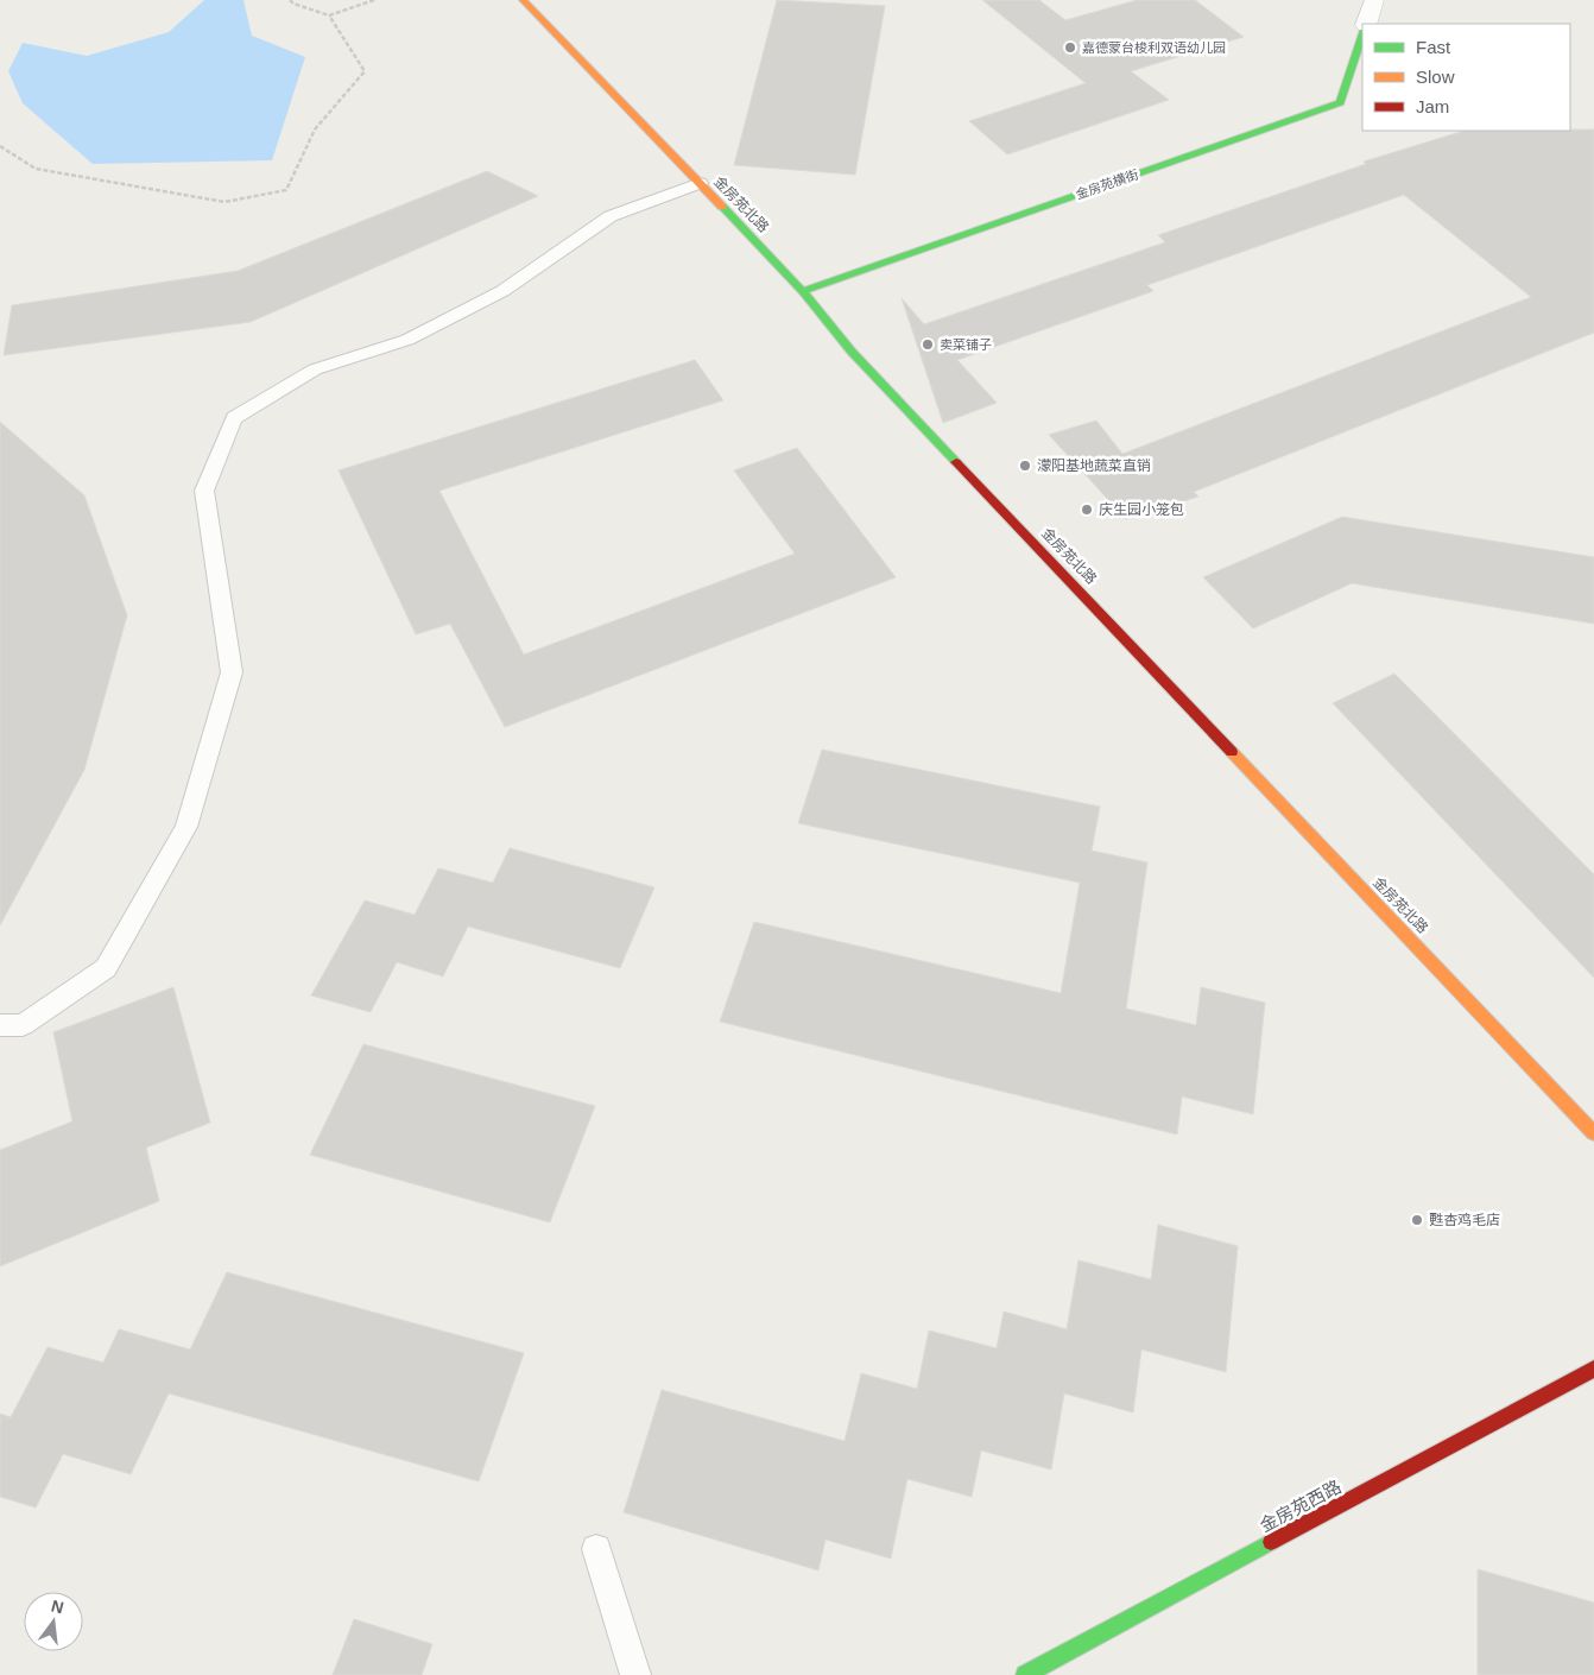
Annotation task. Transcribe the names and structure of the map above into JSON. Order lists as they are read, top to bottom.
{
  "streets": {
    "street": ["金房苑横街", "金房苑北路", "金房苑西路"]
  },
  "crossings": [
    ["金房苑横街", "金房苑北路"]
  ],
  "places": [
    "嘉德蒙台梭利双语幼儿园",
    "卖菜铺子",
    "濛阳基地蔬菜直销",
    "庆生园小笼包",
    "甦杏鸡毛店"
  ],
  "legend": ["Fast", "Slow", "Jam"],
  "north": "top"
}
